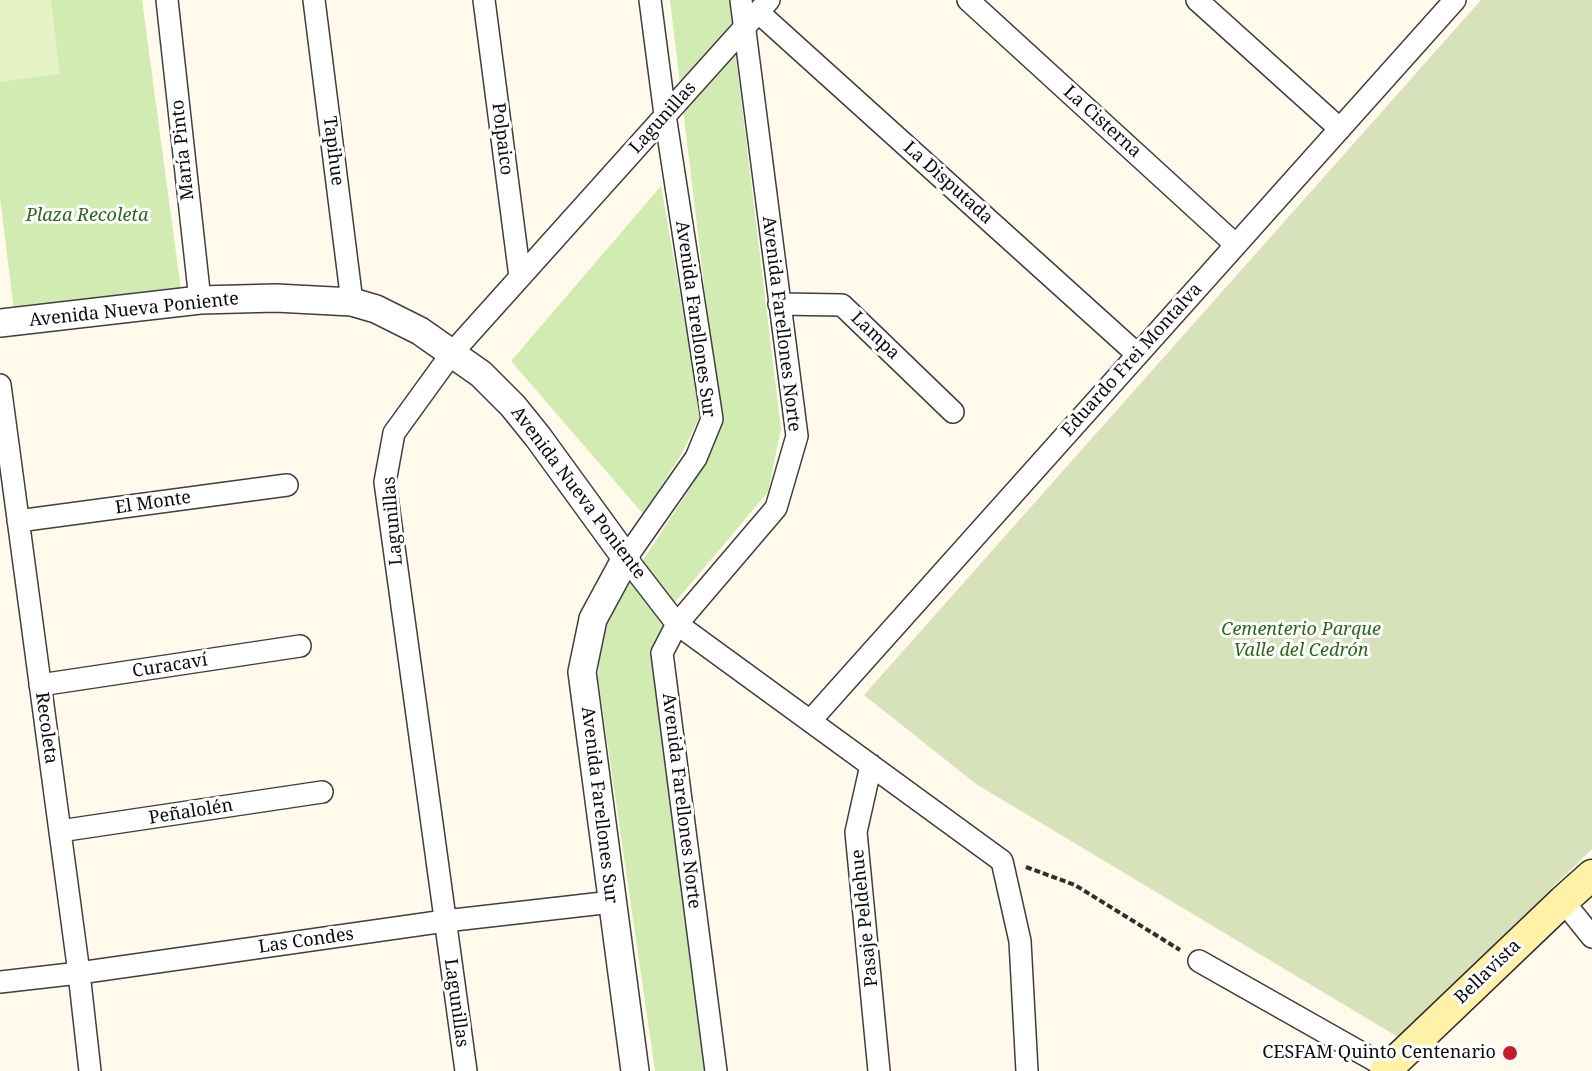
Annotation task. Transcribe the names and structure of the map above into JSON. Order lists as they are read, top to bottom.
{
  "streets": {
    "main road": ["Bellavista"],
    "street": [
      "Lagunillas",
      "La Cisterna",
      "Polpaico",
      "María Pinto",
      "Tapihue",
      "La Disputada",
      "Avenida Nueva Poniente",
      "Avenida Farellones Sur",
      "Avenida Farellones Norte",
      "Lampa",
      "Eduardo Frei Montalva",
      "El Monte",
      "Curacaví",
      "Recoleta",
      "Peñalolén",
      "Pasaje Peldehue",
      "Las Condes"
    ]
  },
  "crossings": [
    ["Lagunillas", "Polpaico"],
    ["Lagunillas", "La Disputada"],
    ["Lagunillas", "Avenida Nueva Poniente"],
    ["Lagunillas", "Avenida Farellones Sur"],
    ["Lagunillas", "Avenida Farellones Norte"],
    ["Lagunillas", "Las Condes"],
    ["La Cisterna", "Eduardo Frei Montalva"],
    ["María Pinto", "Avenida Nueva Poniente"],
    ["Tapihue", "Avenida Nueva Poniente"],
    ["La Disputada", "Avenida Farellones Norte"],
    ["La Disputada", "Eduardo Frei Montalva"],
    ["Avenida Nueva Poniente", "Avenida Farellones Sur"],
    ["Avenida Nueva Poniente", "Avenida Farellones Norte"],
    ["Avenida Nueva Poniente", "Eduardo Frei Montalva"],
    ["Avenida Nueva Poniente", "Pasaje Peldehue"],
    ["Avenida Farellones Sur", "Las Condes"],
    ["Avenida Farellones Norte", "Lampa"],
    ["El Monte", "Recoleta"],
    ["Curacaví", "Recoleta"],
    ["Recoleta", "Peñalolén"],
    ["Recoleta", "Las Condes"]
  ],
  "parks": ["Plaza Recoleta", "Cementerio Parque Valle del Cedrón"],
  "places": ["CESFAM Quinto Centenario"]
}
